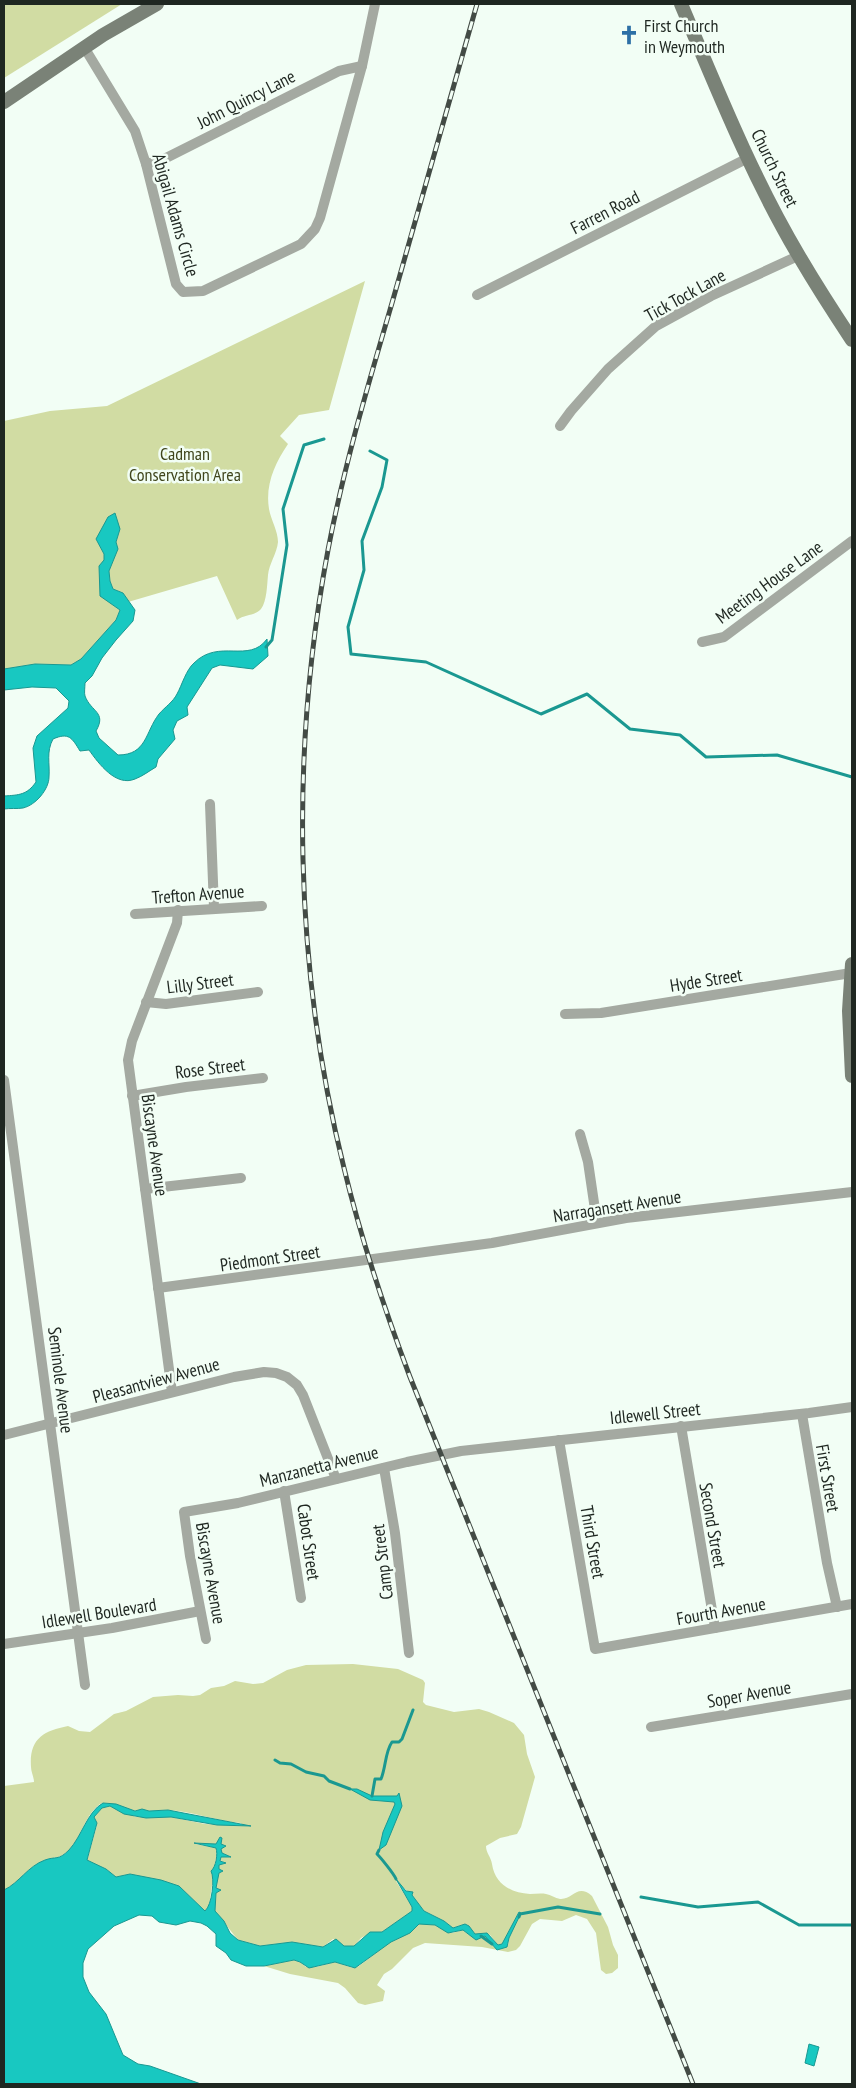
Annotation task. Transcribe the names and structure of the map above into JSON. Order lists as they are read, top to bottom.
{
  "streets": {
    "street": [
      "John Quincy Lane",
      "Church Street",
      "Farren Road",
      "Abigail Adams Circle",
      "Tick Tock Lane",
      "Meeting House Lane",
      "Trefton Avenue",
      "Hyde Street",
      "Lilly Street",
      "Rose Street",
      "Biscayne Avenue",
      "Narragansett Avenue",
      "Piedmont Street",
      "Seminole Avenue",
      "Pleasantview Avenue",
      "Idlewell Street",
      "Manzanetta Avenue",
      "First Street",
      "Second Street",
      "Cabot Street",
      "Third Street",
      "Camp Street",
      "Fourth Avenue",
      "Idlewell Boulevard",
      "Soper Avenue"
    ]
  },
  "crossings": [
    ["John Quincy Lane", "Abigail Adams Circle"],
    ["Church Street", "Farren Road"],
    ["Church Street", "Tick Tock Lane"],
    ["Trefton Avenue", "Biscayne Avenue"],
    ["Lilly Street", "Biscayne Avenue"],
    ["Rose Street", "Biscayne Avenue"],
    ["Biscayne Avenue", "Piedmont Street"],
    ["Biscayne Avenue", "Pleasantview Avenue"],
    ["Biscayne Avenue", "Manzanetta Avenue"],
    ["Biscayne Avenue", "Idlewell Boulevard"],
    ["Narragansett Avenue", "Piedmont Street"],
    ["Seminole Avenue", "Pleasantview Avenue"],
    ["Seminole Avenue", "Idlewell Boulevard"],
    ["Pleasantview Avenue", "Manzanetta Avenue"],
    ["Idlewell Street", "Manzanetta Avenue"],
    ["Idlewell Street", "First Street"],
    ["Idlewell Street", "Second Street"],
    ["Idlewell Street", "Third Street"],
    ["Manzanetta Avenue", "Cabot Street"],
    ["Manzanetta Avenue", "Camp Street"],
    ["First Street", "Fourth Avenue"],
    ["Second Street", "Fourth Avenue"],
    ["Third Street", "Fourth Avenue"]
  ],
  "parks": ["Cadman Conservation Area"],
  "places": {
    "church": ["First Church in Weymouth"]
  }
}
